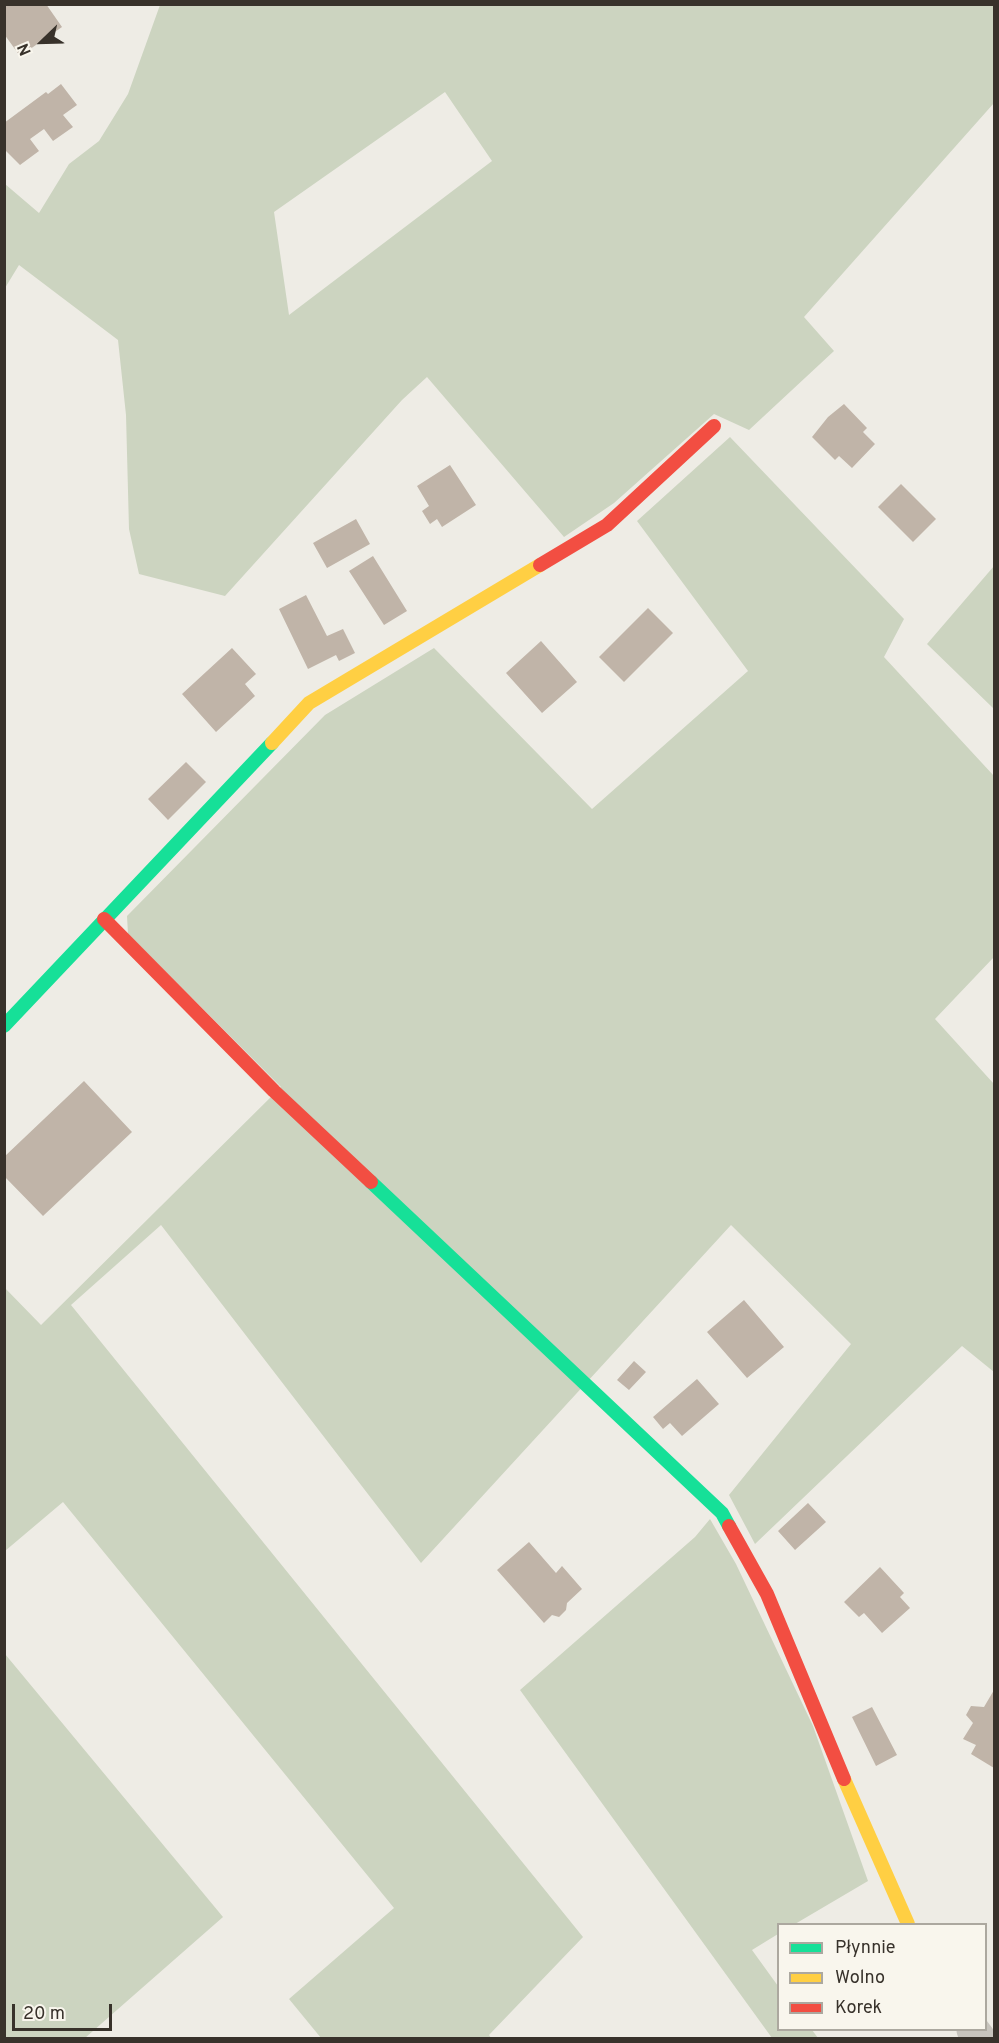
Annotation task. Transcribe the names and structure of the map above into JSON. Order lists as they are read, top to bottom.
{
  "legend": ["Płynnie", "Wolno", "Korek"],
  "scale_bar": "20 m",
  "north": "bottom left"
}
